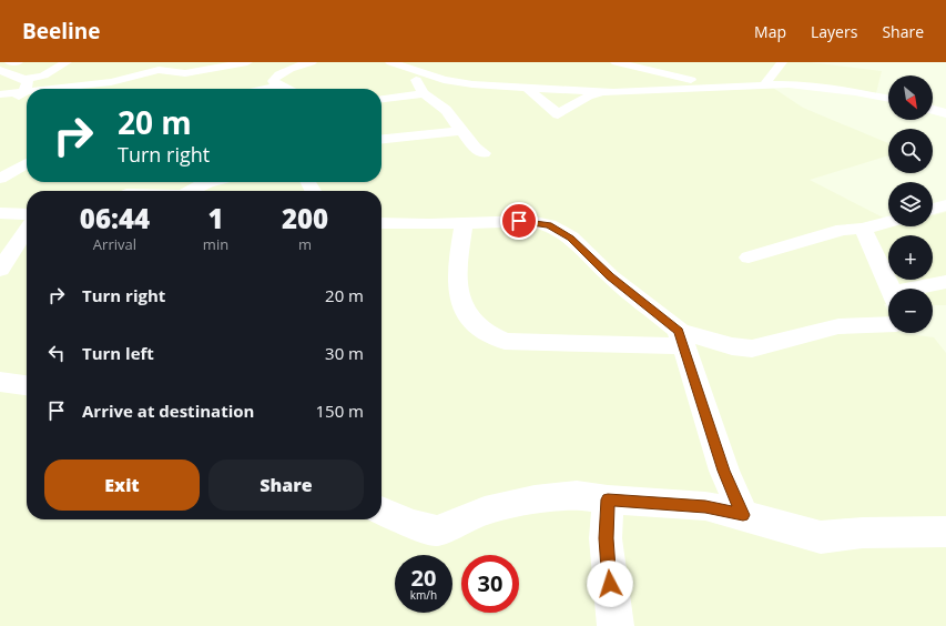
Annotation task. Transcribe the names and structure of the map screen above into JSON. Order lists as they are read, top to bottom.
{
  "north": "bottom right",
  "page": {
    "header": "Beeline",
    "nav": ["Map", "Layers", "Share"],
    "map_buttons": ["+", "−"],
    "turn": ["20 m", "Turn right"],
    "eta": [
      "06:44",
      "Arrival",
      "1",
      "min",
      "200",
      "m"
    ],
    "list": [
      {
        "name": "Turn right",
        "value": "20 m"
      },
      {
        "name": "Turn left",
        "value": "30 m"
      },
      {
        "name": "Arrive at destination",
        "value": "150 m"
      }
    ],
    "buttons": ["Exit", "Share"],
    "speed": "20 km/h",
    "limit": "30"
  }
}
